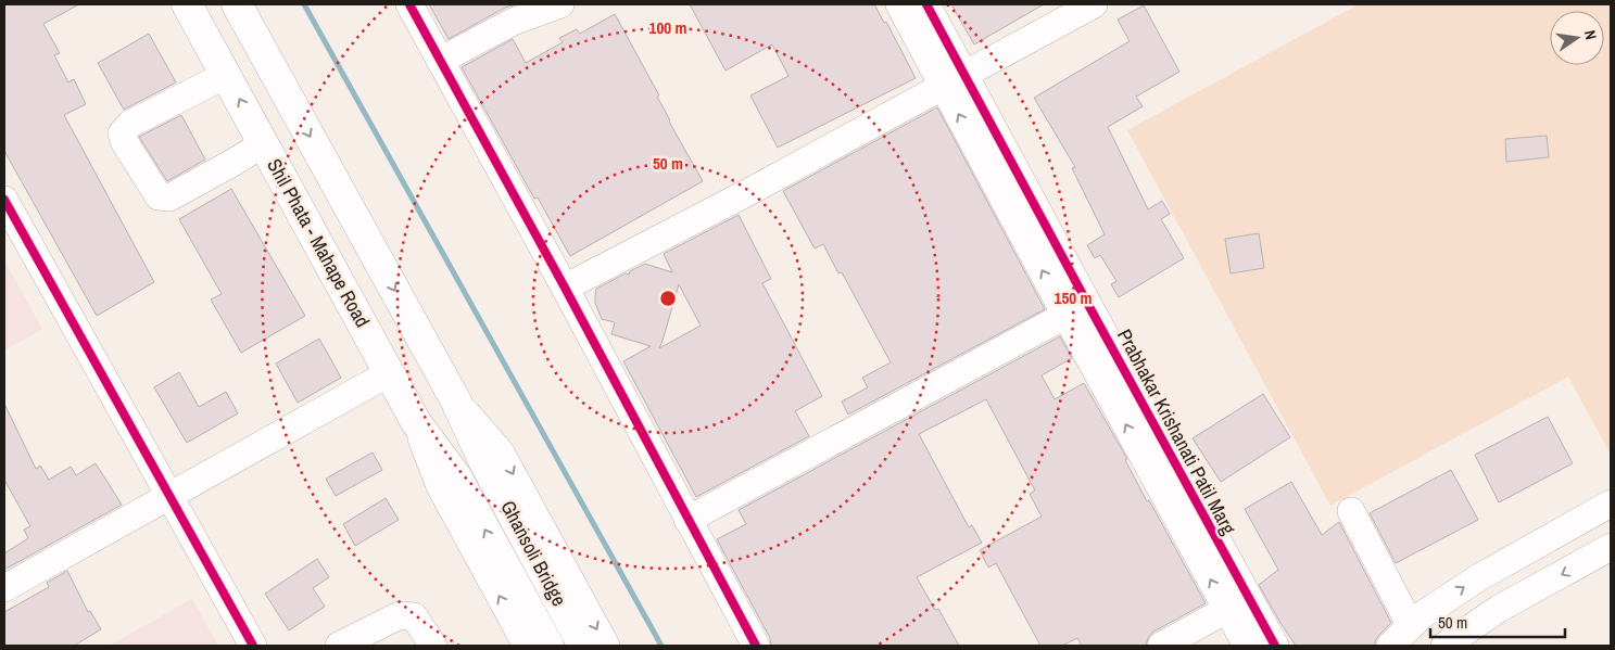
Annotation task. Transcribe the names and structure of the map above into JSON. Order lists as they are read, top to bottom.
{
  "streets": {
    "main road": ["Shil Phata - Mahape Road", "Ghansoli Bridge"],
    "street": ["Prabhakar Krishanati Patil Marg"]
  },
  "crossings": [
    ["Shil Phata - Mahape Road", "Ghansoli Bridge"]
  ],
  "scale_bar": "50 m",
  "north": "right",
  "rings": ["100 m", "50 m", "150 m"]
}
